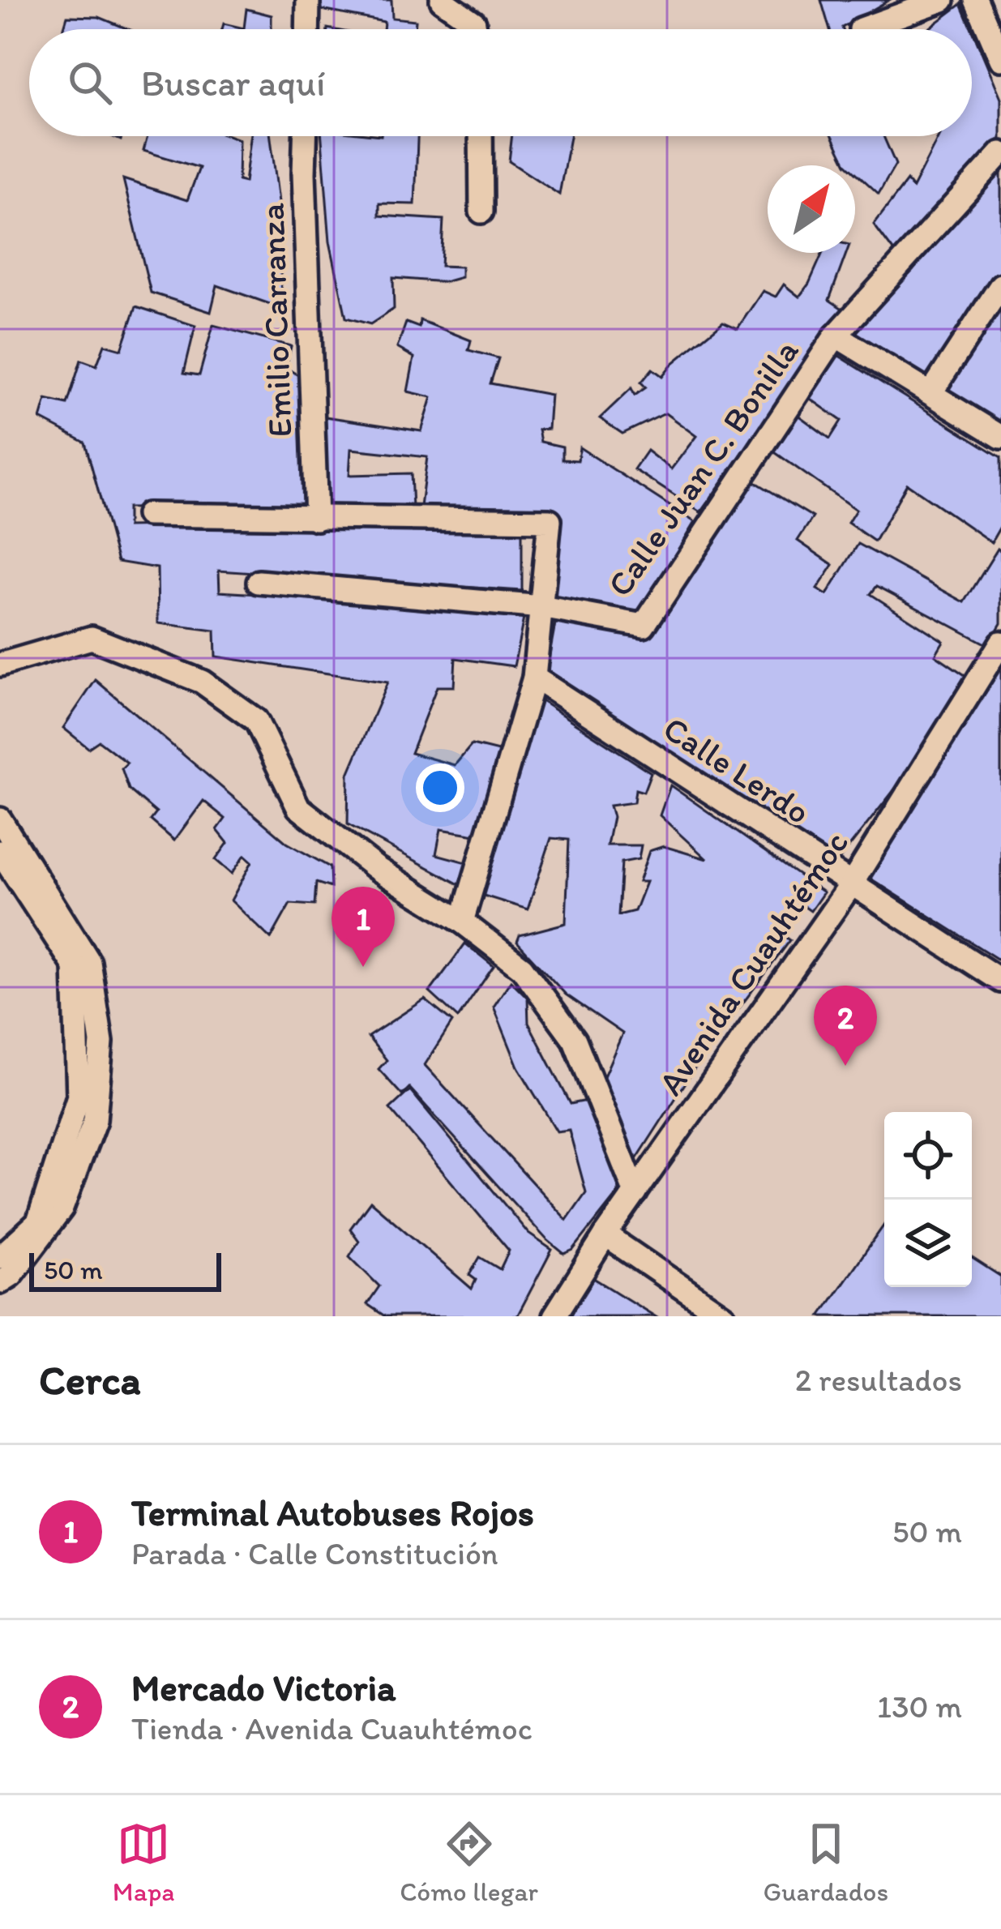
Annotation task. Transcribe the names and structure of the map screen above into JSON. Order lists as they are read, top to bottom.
{
  "streets": {
    "street": [
      "Emilio Carranza",
      "Calle Juan C. Bonilla",
      "Calle Lerdo",
      "Avenida Cuauhtémoc"
    ]
  },
  "crossings": [
    ["Calle Lerdo", "Avenida Cuauhtémoc"]
  ],
  "scale_bar": "50 m",
  "north": "top right",
  "page": {
    "search": "Buscar aquí",
    "pins": ["1", "2"],
    "scale": "50 m",
    "heading": ["Cerca", "2 resultados"],
    "list": [
      {
        "mark": "1",
        "name": "Terminal Autobuses Rojos",
        "note": "Parada · Calle Constitución",
        "value": "50 m"
      },
      {
        "mark": "2",
        "name": "Mercado Victoria",
        "note": "Tienda · Avenida Cuauhtémoc",
        "value": "130 m"
      }
    ],
    "nav": ["Mapa", "Cómo llegar", "Guardados"]
  }
}
